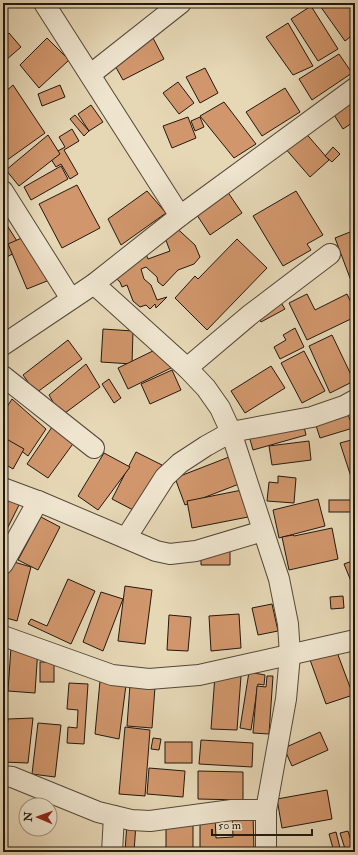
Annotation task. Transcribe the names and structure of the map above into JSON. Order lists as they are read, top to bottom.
{
  "scale_bar": "50 m",
  "north": "left"
}
